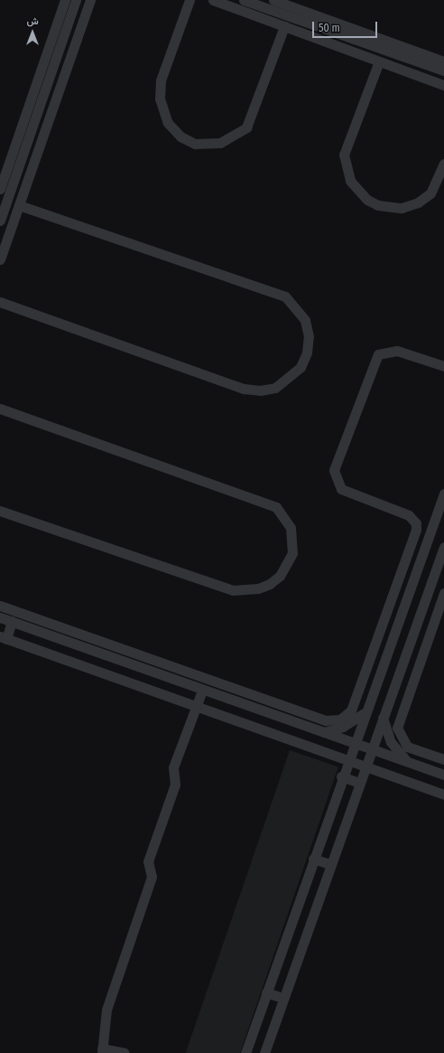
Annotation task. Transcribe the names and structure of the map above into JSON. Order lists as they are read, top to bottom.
{
  "scale_bar": "50 m",
  "north": "top"
}
